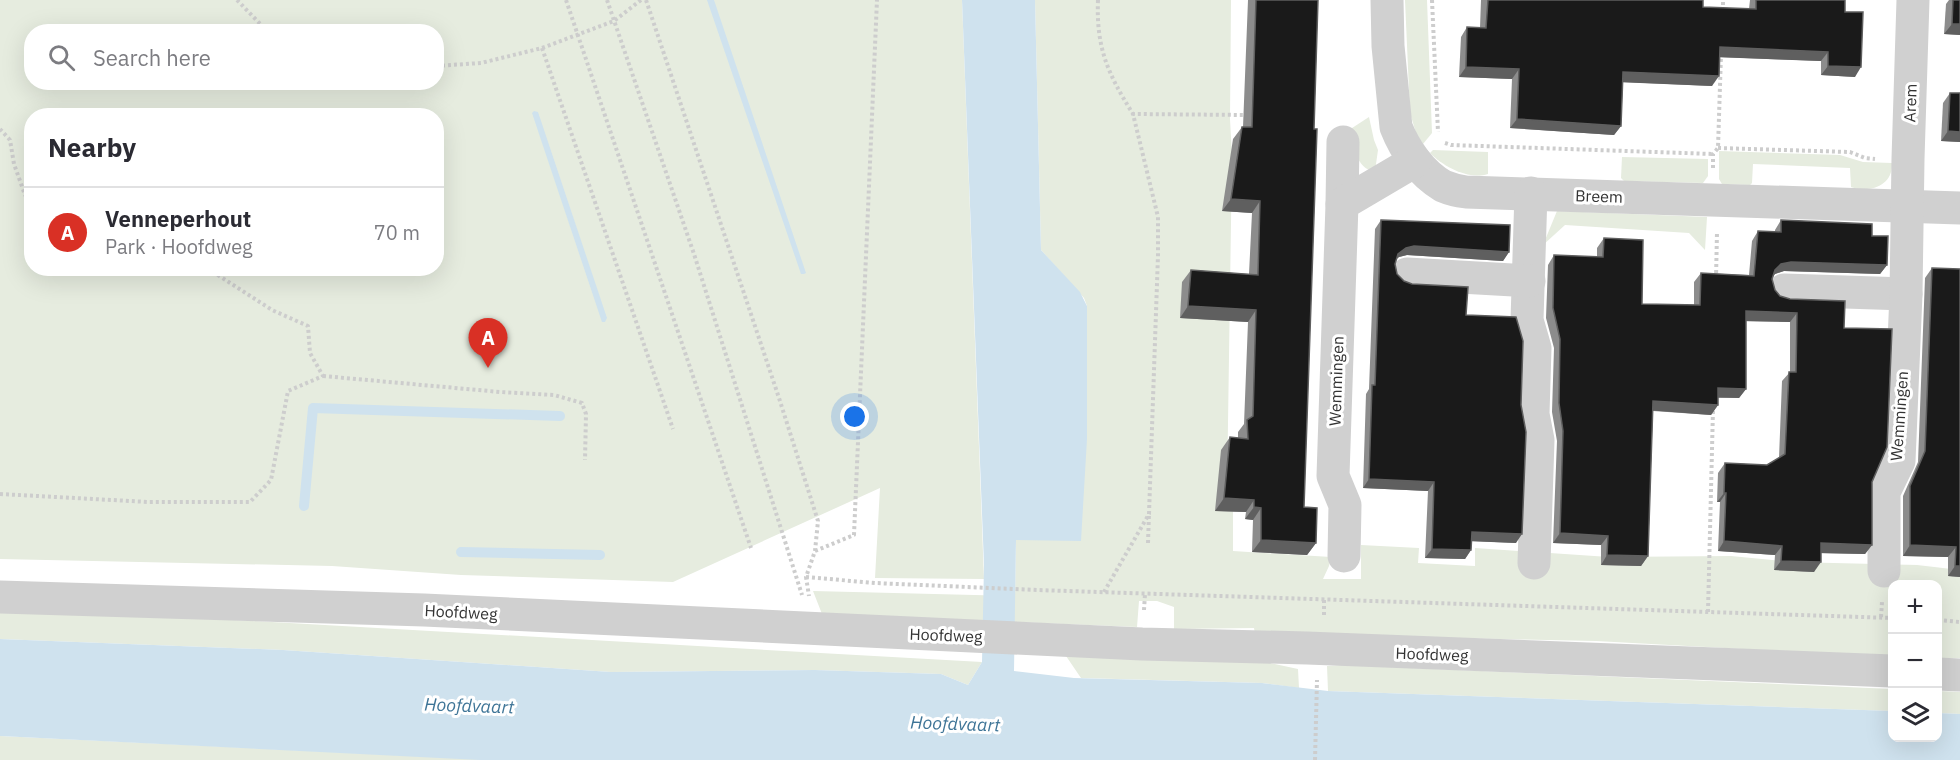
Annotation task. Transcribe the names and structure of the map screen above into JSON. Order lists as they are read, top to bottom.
{
  "streets": {
    "street": [
      "Arem",
      "Breem",
      "Wemmingen",
      "Hoofdweg"
    ]
  },
  "crossings": [
    ["Arem", "Breem"],
    ["Arem", "Wemmingen"],
    ["Breem", "Wemmingen"]
  ],
  "water": ["Hoofdvaart"],
  "page": {
    "search": "Search here",
    "heading": "Nearby",
    "list": [
      {
        "mark": "A",
        "name": "Venneperhout",
        "note": "Park · Hoofdweg",
        "value": "70 m"
      }
    ],
    "pins": "A",
    "map_buttons": ["+", "−"]
  }
}
